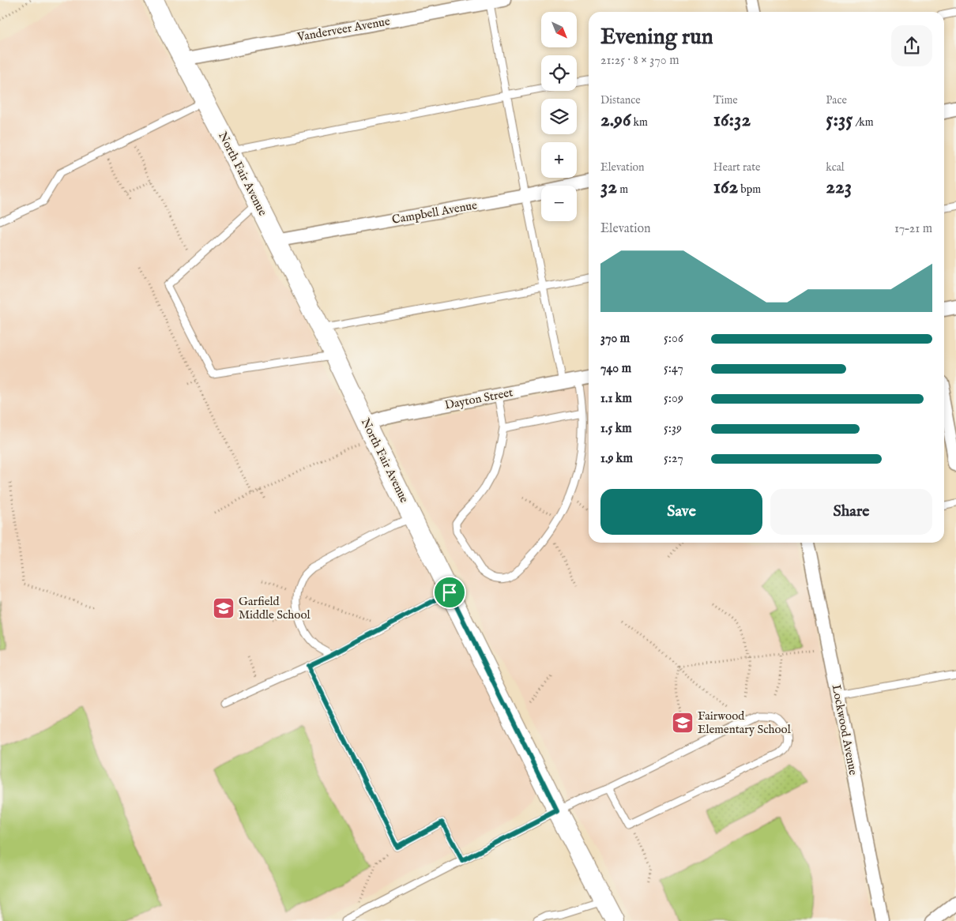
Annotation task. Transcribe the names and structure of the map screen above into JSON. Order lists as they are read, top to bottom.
{
  "streets": {
    "street": [
      "Vanderveer Avenue",
      "North Fair Avenue",
      "Campbell Avenue",
      "Dayton Street",
      "Lockwood Avenue"
    ]
  },
  "crossings": [
    ["Vanderveer Avenue", "North Fair Avenue"],
    ["North Fair Avenue", "Campbell Avenue"],
    ["North Fair Avenue", "Dayton Street"]
  ],
  "places": {
    "school or university": ["Garfield Middle School", "Fairwood Elementary School"]
  },
  "north": "bottom right",
  "page": {
    "map_buttons": ["+", "−"],
    "heading": ["Evening run", "21:25 · 8 × 370 m"],
    "stats": [
      ["Distance", "2.96 km"],
      ["Time", "16:32"],
      ["Pace", "5:35 /km"],
      ["Elevation", "32 m"],
      ["Heart rate", "162 bpm"],
      ["kcal", "223"]
    ],
    "chart": ["Elevation", "17–21 m"],
    "list": [
      {
        "name": "370 m",
        "note": "5:06"
      },
      {
        "name": "740 m",
        "note": "5:47"
      },
      {
        "name": "1.1 km",
        "note": "5:09"
      },
      {
        "name": "1.5 km",
        "note": "5:39"
      },
      {
        "name": "1.9 km",
        "note": "5:27"
      }
    ],
    "buttons": ["Save", "Share"]
  }
}
